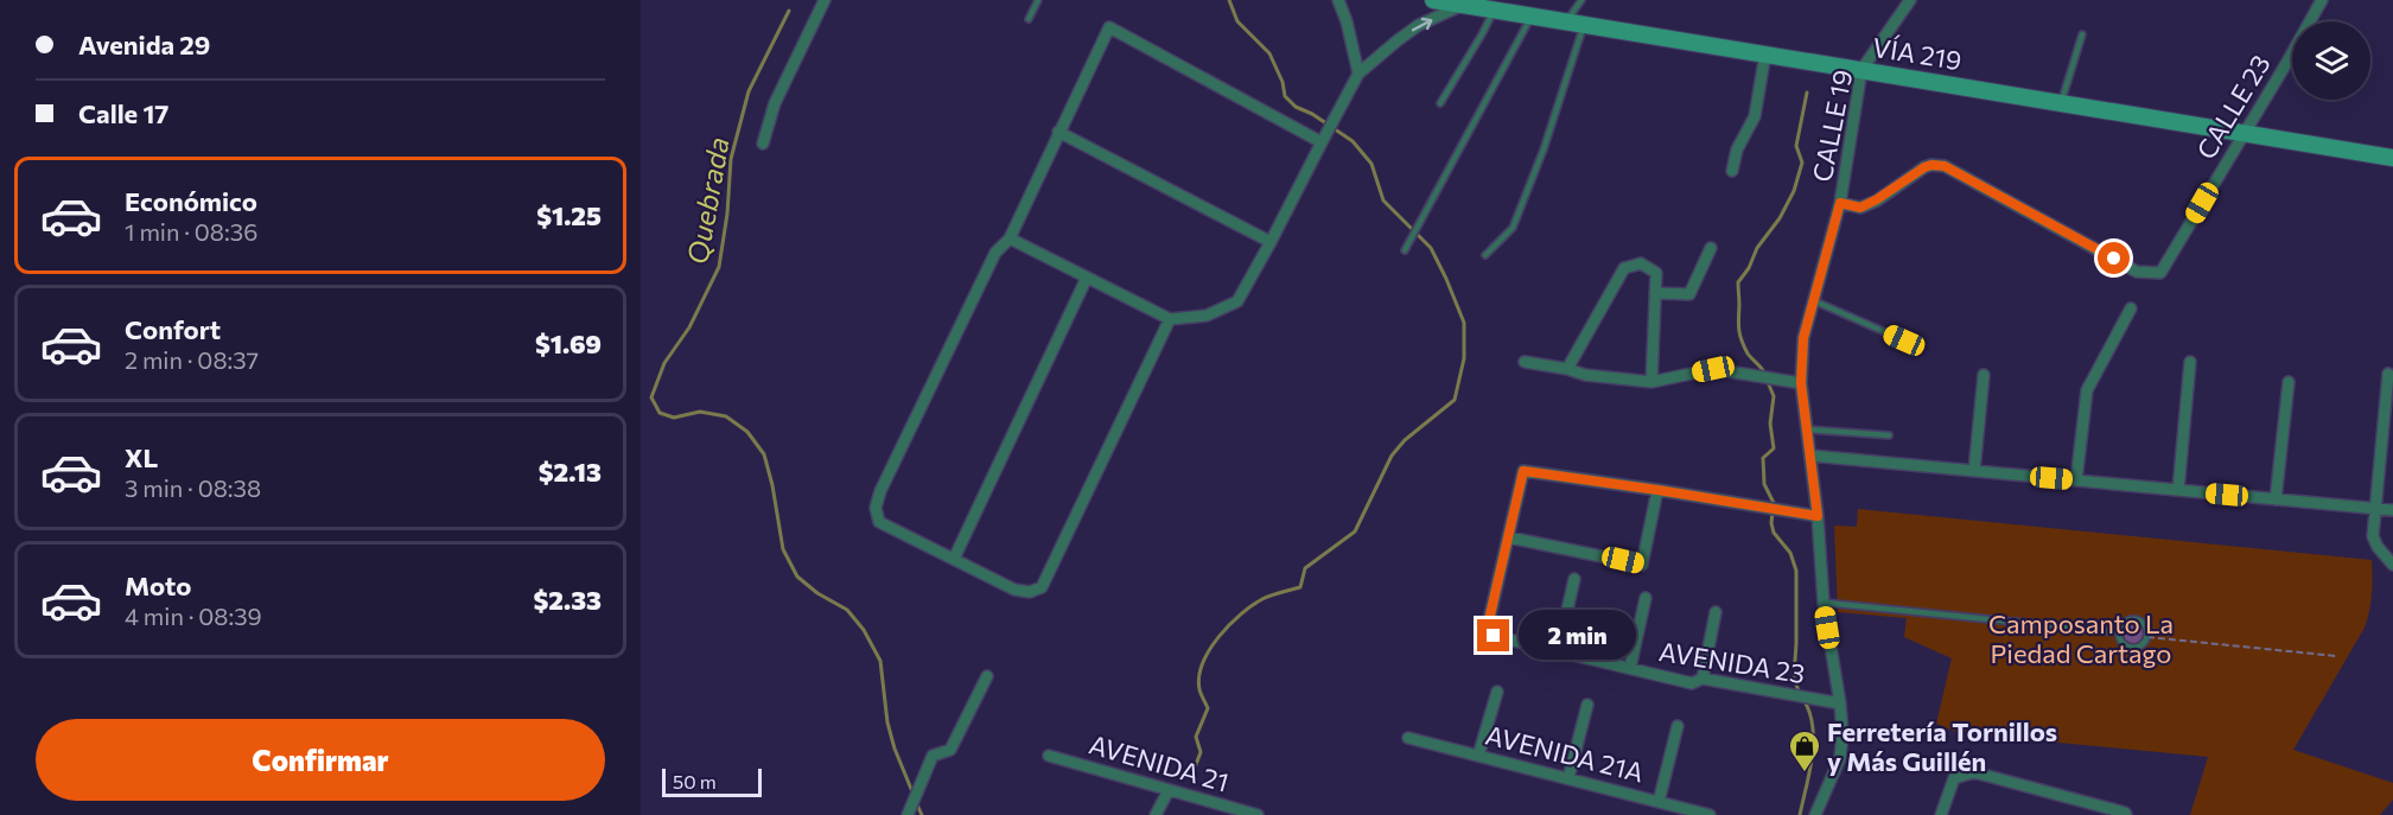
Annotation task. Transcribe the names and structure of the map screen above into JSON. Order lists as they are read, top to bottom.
{
  "streets": {
    "main road": ["VÍA 219"],
    "street": [
      "CALLE 23",
      "CALLE 19",
      "AVENIDA 23",
      "AVENIDA 21A",
      "AVENIDA 21"
    ]
  },
  "crossings": [
    ["VÍA 219", "CALLE 23"],
    ["VÍA 219", "CALLE 19"],
    ["CALLE 23", "CALLE 19"],
    ["CALLE 19", "AVENIDA 23"]
  ],
  "water": ["Quebrada"],
  "parks": ["Camposanto La Piedad Cartago"],
  "places": {
    "shop": ["Ferretería Tornillos y Más Guillén"]
  },
  "scale_bar": "50 m",
  "page": {
    "banner": ["Avenida 29", "Calle 17"],
    "list": [
      {
        "name": "Económico",
        "note": "1 min · 08:36",
        "value": "$1.25"
      },
      {
        "name": "Confort",
        "note": "2 min · 08:37",
        "value": "$1.69"
      },
      {
        "name": "XL",
        "note": "3 min · 08:38",
        "value": "$2.13"
      },
      {
        "name": "Moto",
        "note": "4 min · 08:39",
        "value": "$2.33"
      }
    ],
    "bubble": "2 min",
    "buttons": "Confirmar",
    "scale": "50 m"
  }
}
